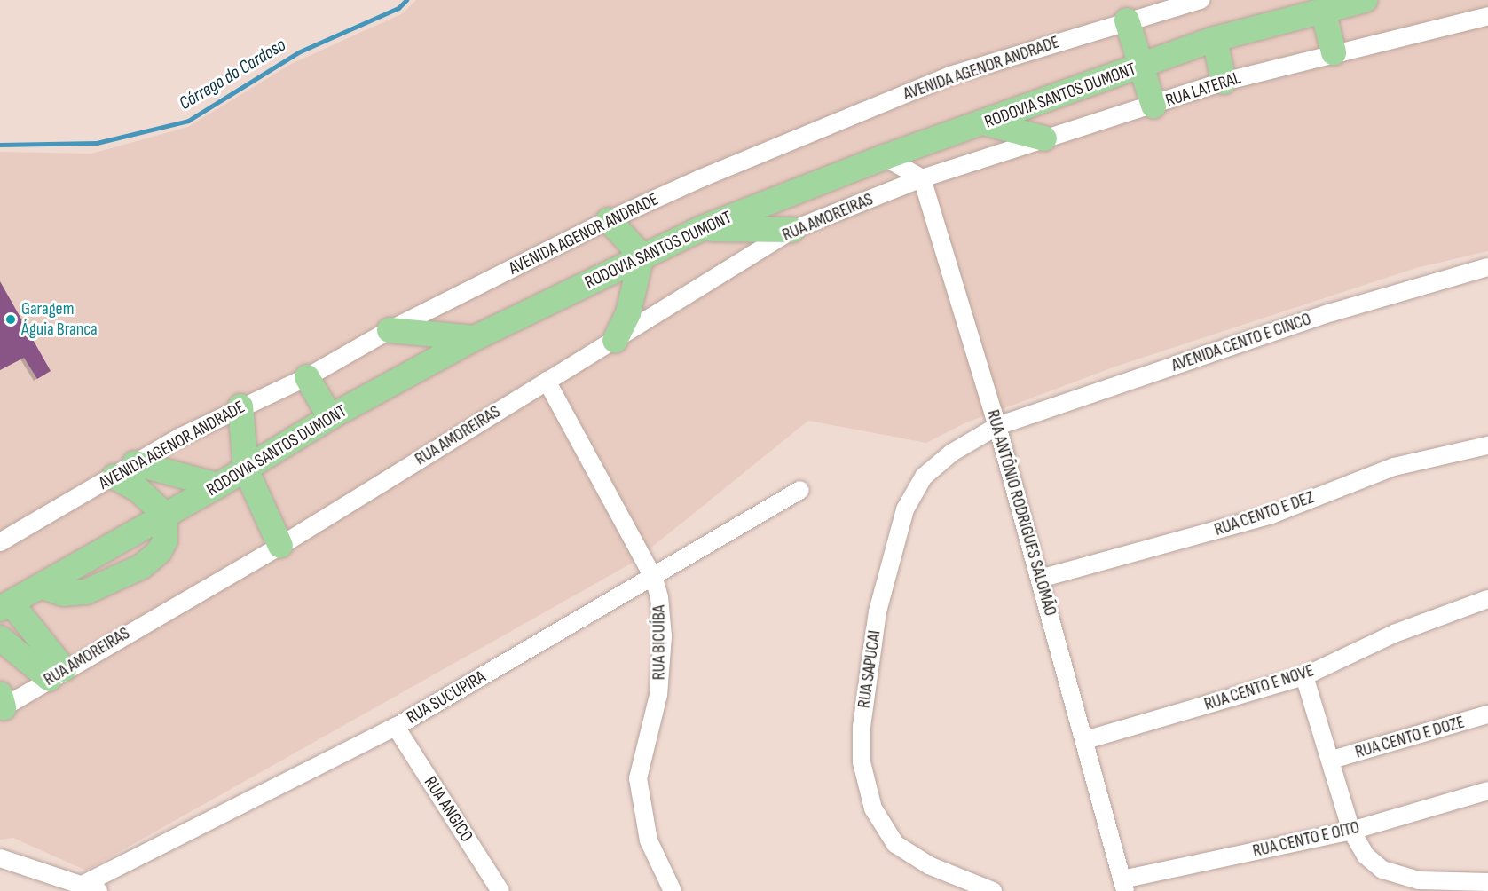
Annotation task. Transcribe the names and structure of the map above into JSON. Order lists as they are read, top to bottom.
{
  "streets": {
    "highway": ["RODOVIA SANTOS DUMONT"],
    "street": [
      "AVENIDA AGENOR ANDRADE",
      "RUA LATERAL",
      "RUA AMOREIRAS",
      "AVENIDA CENTO E CINCO",
      "RUA ANTÔNIO RODRIGUES SALOMÃO",
      "RUA CENTO E DEZ",
      "RUA BICUÍBA",
      "RUA SAPUCAI",
      "RUA CENTO E NOVE",
      "RUA SUCUPIRA",
      "RUA CENTO E DOZE",
      "RUA ANGICO",
      "RUA CENTO E OITO"
    ]
  },
  "crossings": [
    ["RUA LATERAL", "RUA AMOREIRAS"],
    ["RUA LATERAL", "RUA ANTÔNIO RODRIGUES SALOMÃO"],
    ["RUA AMOREIRAS", "RUA ANTÔNIO RODRIGUES SALOMÃO"],
    ["RUA AMOREIRAS", "RUA BICUÍBA"],
    ["AVENIDA CENTO E CINCO", "RUA ANTÔNIO RODRIGUES SALOMÃO"],
    ["AVENIDA CENTO E CINCO", "RUA SAPUCAI"],
    ["RUA ANTÔNIO RODRIGUES SALOMÃO", "RUA CENTO E DEZ"],
    ["RUA ANTÔNIO RODRIGUES SALOMÃO", "RUA SAPUCAI"],
    ["RUA ANTÔNIO RODRIGUES SALOMÃO", "RUA CENTO E NOVE"],
    ["RUA ANTÔNIO RODRIGUES SALOMÃO", "RUA CENTO E OITO"],
    ["RUA BICUÍBA", "RUA SUCUPIRA"],
    ["RUA SUCUPIRA", "RUA ANGICO"]
  ],
  "water": ["Córrego do Cardoso"],
  "places": ["Garagem Águia Branca"]
}
